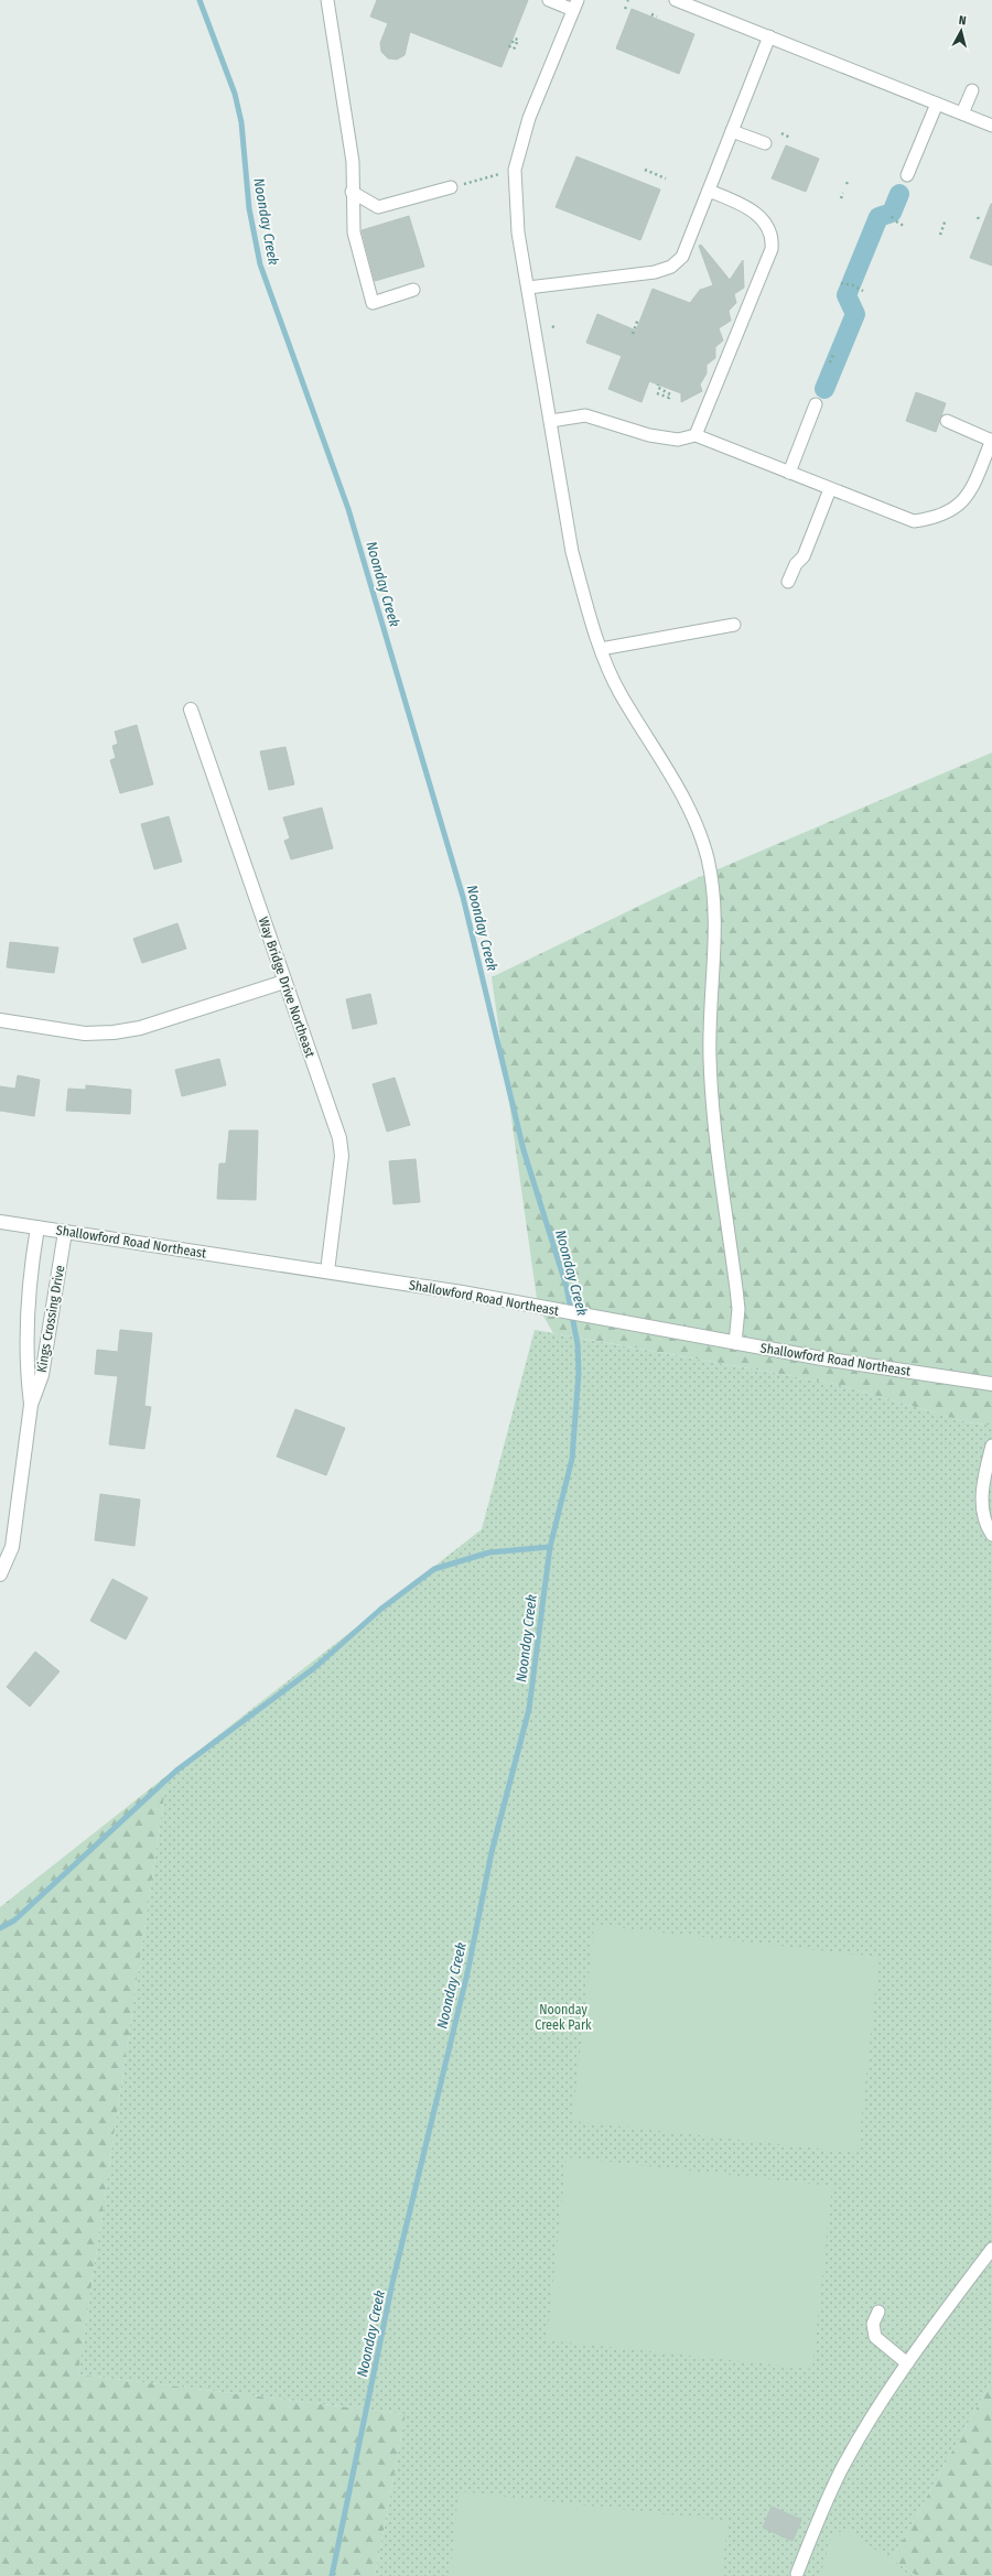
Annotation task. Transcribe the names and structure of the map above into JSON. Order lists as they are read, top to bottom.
{
  "streets": {
    "street": ["Way Bridge Drive Northeast", "Shallowford Road Northeast", "Kings Crossing Drive"]
  },
  "crossings": [
    ["Way Bridge Drive Northeast", "Shallowford Road Northeast"],
    ["Shallowford Road Northeast", "Kings Crossing Drive"]
  ],
  "water": ["Noonday Creek"],
  "parks": ["Noonday Creek Park"],
  "north": "top"
}
